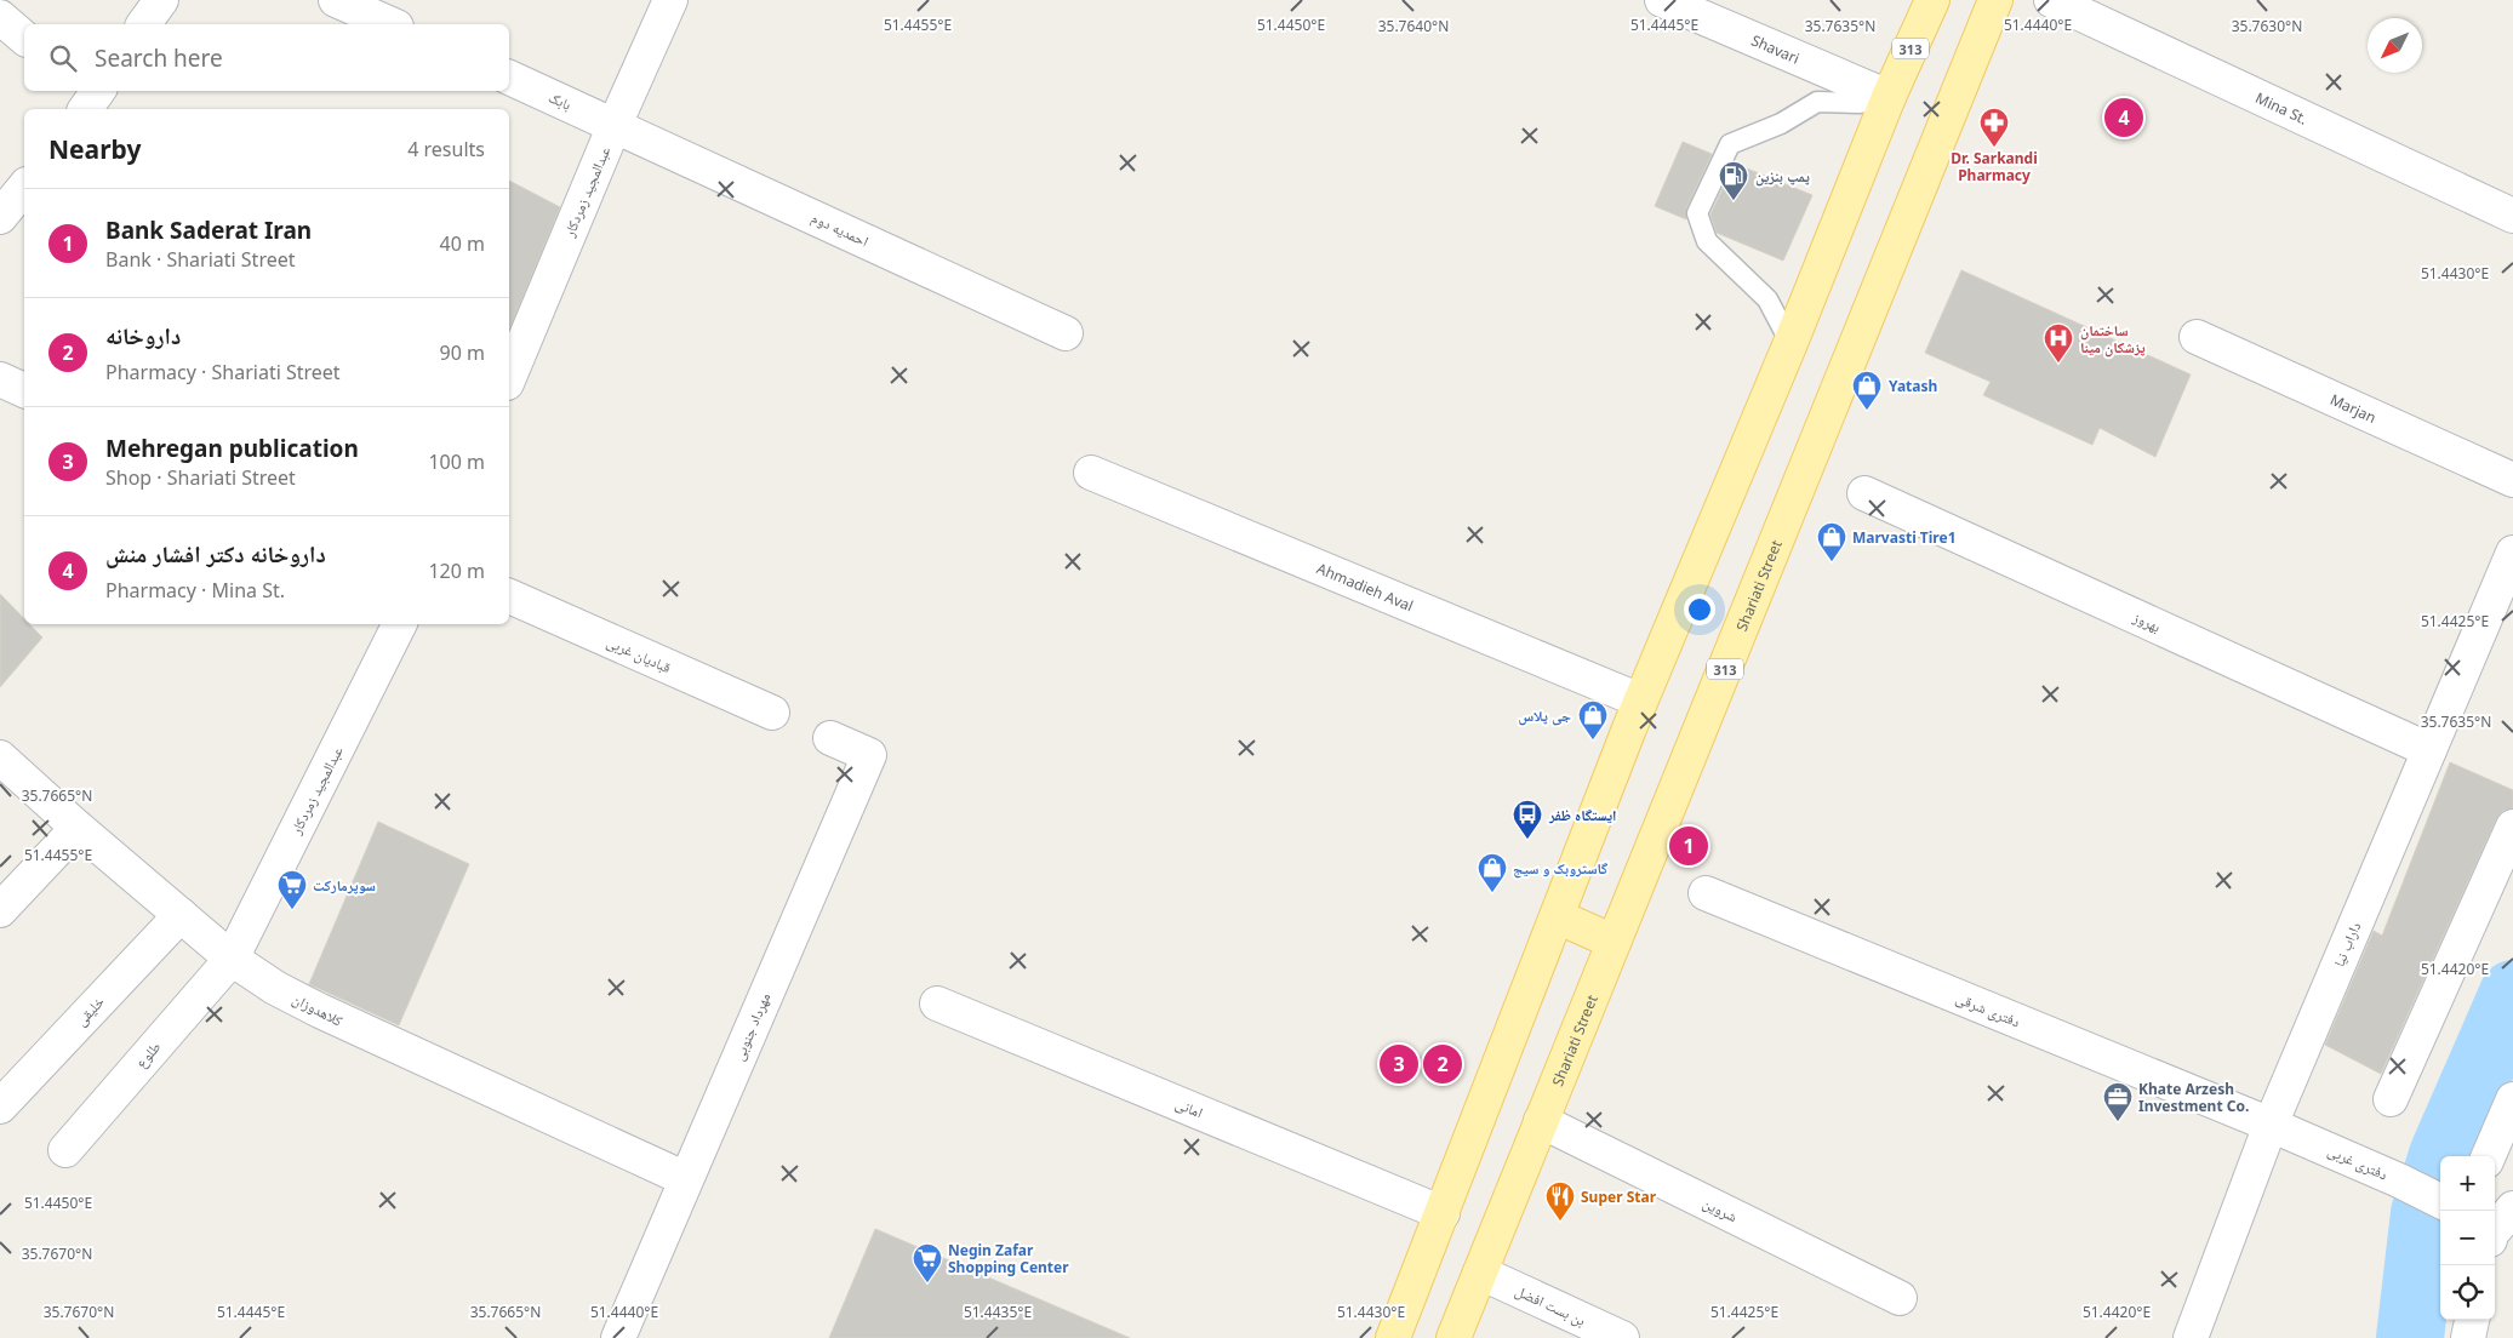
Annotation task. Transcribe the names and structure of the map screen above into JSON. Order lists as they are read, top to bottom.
{
  "streets": {
    "main road": ["313", "Shariati Street"],
    "street": [
      "Shavari",
      "بابک",
      "Mina St.",
      "عبدالمجید زمردکار",
      "احمدیه دوم",
      "Marjan",
      "Ahmadieh Aval",
      "بهروز",
      "قبادیان غربی",
      "داراب نیا",
      "کلاهدوزان",
      "دفتری شرقی",
      "خلیقی",
      "مهرداد جنوبی",
      "طلوع",
      "امانی",
      "دفتری غربی",
      "شروین",
      "بن بست افضل"
    ]
  },
  "crossings": [
    ["Shavari", "313"],
    ["313", "Ahmadieh Aval"],
    ["313", "امانی"],
    ["بابک", "عبدالمجید زمردکار"],
    ["بابک", "احمدیه دوم"],
    ["عبدالمجید زمردکار", "احمدیه دوم"],
    ["عبدالمجید زمردکار", "کلاهدوزان"],
    ["عبدالمجید زمردکار", "طلوع"],
    ["Shariati Street", "شروین"],
    ["Shariati Street", "بن بست افضل"],
    ["بهروز", "داراب نیا"],
    ["داراب نیا", "دفتری شرقی"],
    ["داراب نیا", "دفتری غربی"],
    ["کلاهدوزان", "خلیقی"],
    ["کلاهدوزان", "مهرداد جنوبی"],
    ["کلاهدوزان", "طلوع"],
    ["دفتری شرقی", "دفتری غربی"]
  ],
  "places": {
    "pharmacy": ["Dr. Sarkandi Pharmacy"],
    "fuel station": ["پمپ بنزین"],
    "hospital": ["ساختمان پزشكان مينا"],
    "shop": [
      "Yatash",
      "Marvasti Tire1",
      "جی پلاس",
      "گاستروبک و سیج"
    ],
    "bus stop": ["ایستگاه ظفر"],
    "supermarket": ["سوپرمارکت", "Negin Zafar Shopping Center"],
    "office": ["Khate Arzesh Investment Co."],
    "restaurant": ["Super Star"]
  },
  "north": "bottom left",
  "page": {
    "search": "Search here",
    "pins": [
      "4",
      "1",
      "2",
      "3"
    ],
    "heading": ["Nearby", "4 results"],
    "list": [
      {
        "mark": "1",
        "name": "Bank Saderat Iran",
        "note": "Bank · Shariati Street",
        "value": "40 m"
      },
      {
        "mark": "2",
        "name": "داروخانه",
        "note": "Pharmacy · Shariati Street",
        "value": "90 m"
      },
      {
        "mark": "3",
        "name": "Mehregan publication",
        "note": "Shop · Shariati Street",
        "value": "100 m"
      },
      {
        "mark": "4",
        "name": "داروخانه دکتر افشار منش",
        "note": "Pharmacy · Mina St.",
        "value": "120 m"
      }
    ],
    "map_buttons": ["+", "−"]
  },
  "coordinates": [
    "51.4455°E",
    "51.4450°E",
    "51.4445°E",
    "51.4440°E",
    "35.7640°N",
    "35.7635°N",
    "35.7630°N",
    "51.4430°E",
    "51.4425°E",
    "35.7665°N",
    "51.4420°E",
    "35.7670°N",
    "51.4435°E"
  ]
}
